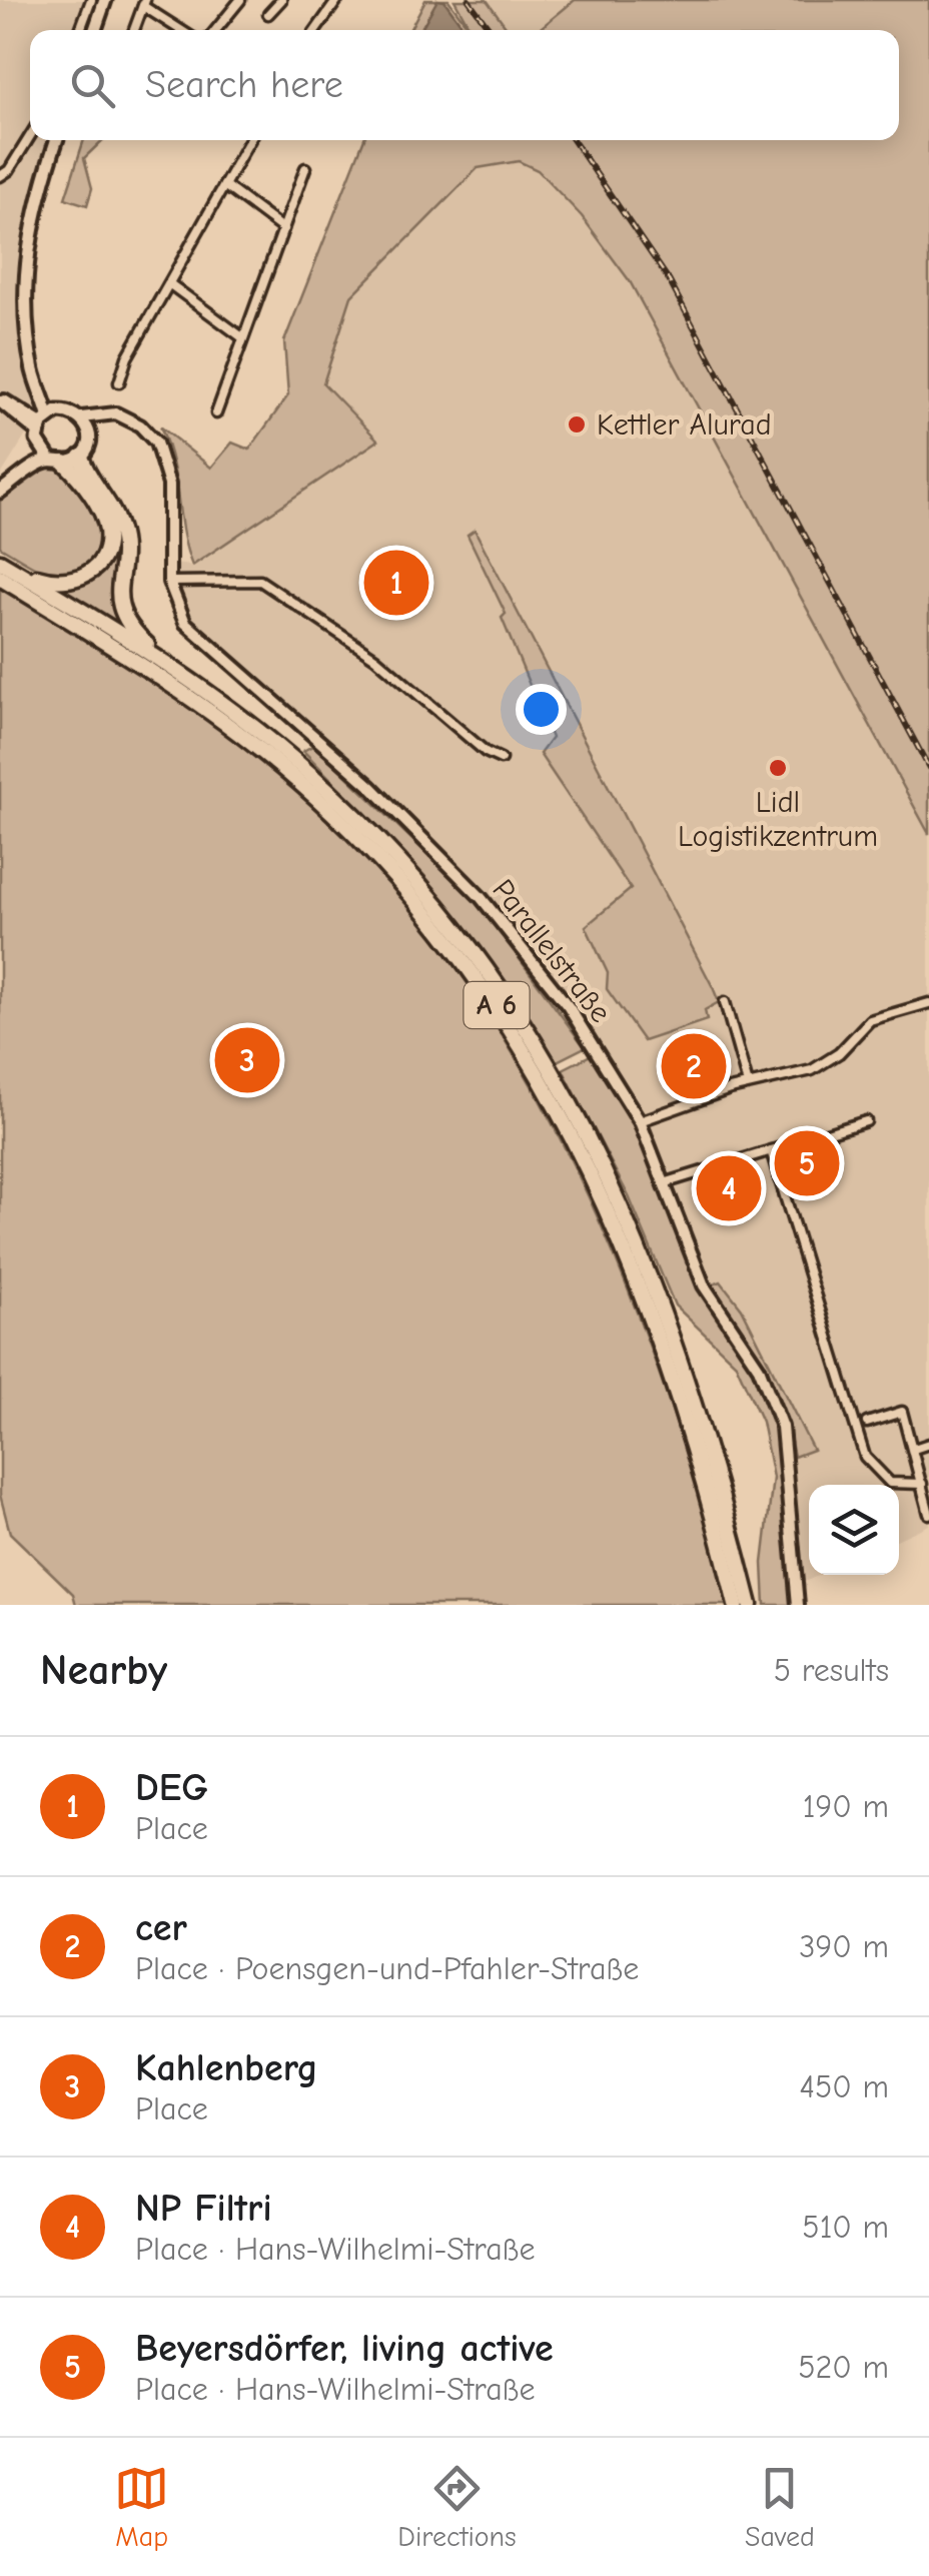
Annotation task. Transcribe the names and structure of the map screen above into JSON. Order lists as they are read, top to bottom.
{
  "streets": {
    "highway": ["A 6"],
    "street": ["Parallelstraße"]
  },
  "places": ["Kettler Alurad", "Lidl Logistikzentrum"],
  "page": {
    "search": "Search here",
    "pins": [
      "1",
      "3",
      "2",
      "5",
      "4"
    ],
    "heading": ["Nearby", "5 results"],
    "list": [
      {
        "mark": "1",
        "name": "DEG",
        "note": "Place",
        "value": "190 m"
      },
      {
        "mark": "2",
        "name": "cer",
        "note": "Place · Poensgen-und-Pfahler-Straße",
        "value": "390 m"
      },
      {
        "mark": "3",
        "name": "Kahlenberg",
        "note": "Place",
        "value": "450 m"
      },
      {
        "mark": "4",
        "name": "NP Filtri",
        "note": "Place · Hans-Wilhelmi-Straße",
        "value": "510 m"
      },
      {
        "mark": "5",
        "name": "Beyersdörfer, living active",
        "note": "Place · Hans-Wilhelmi-Straße",
        "value": "520 m"
      }
    ],
    "nav": ["Map", "Directions", "Saved"]
  }
}
